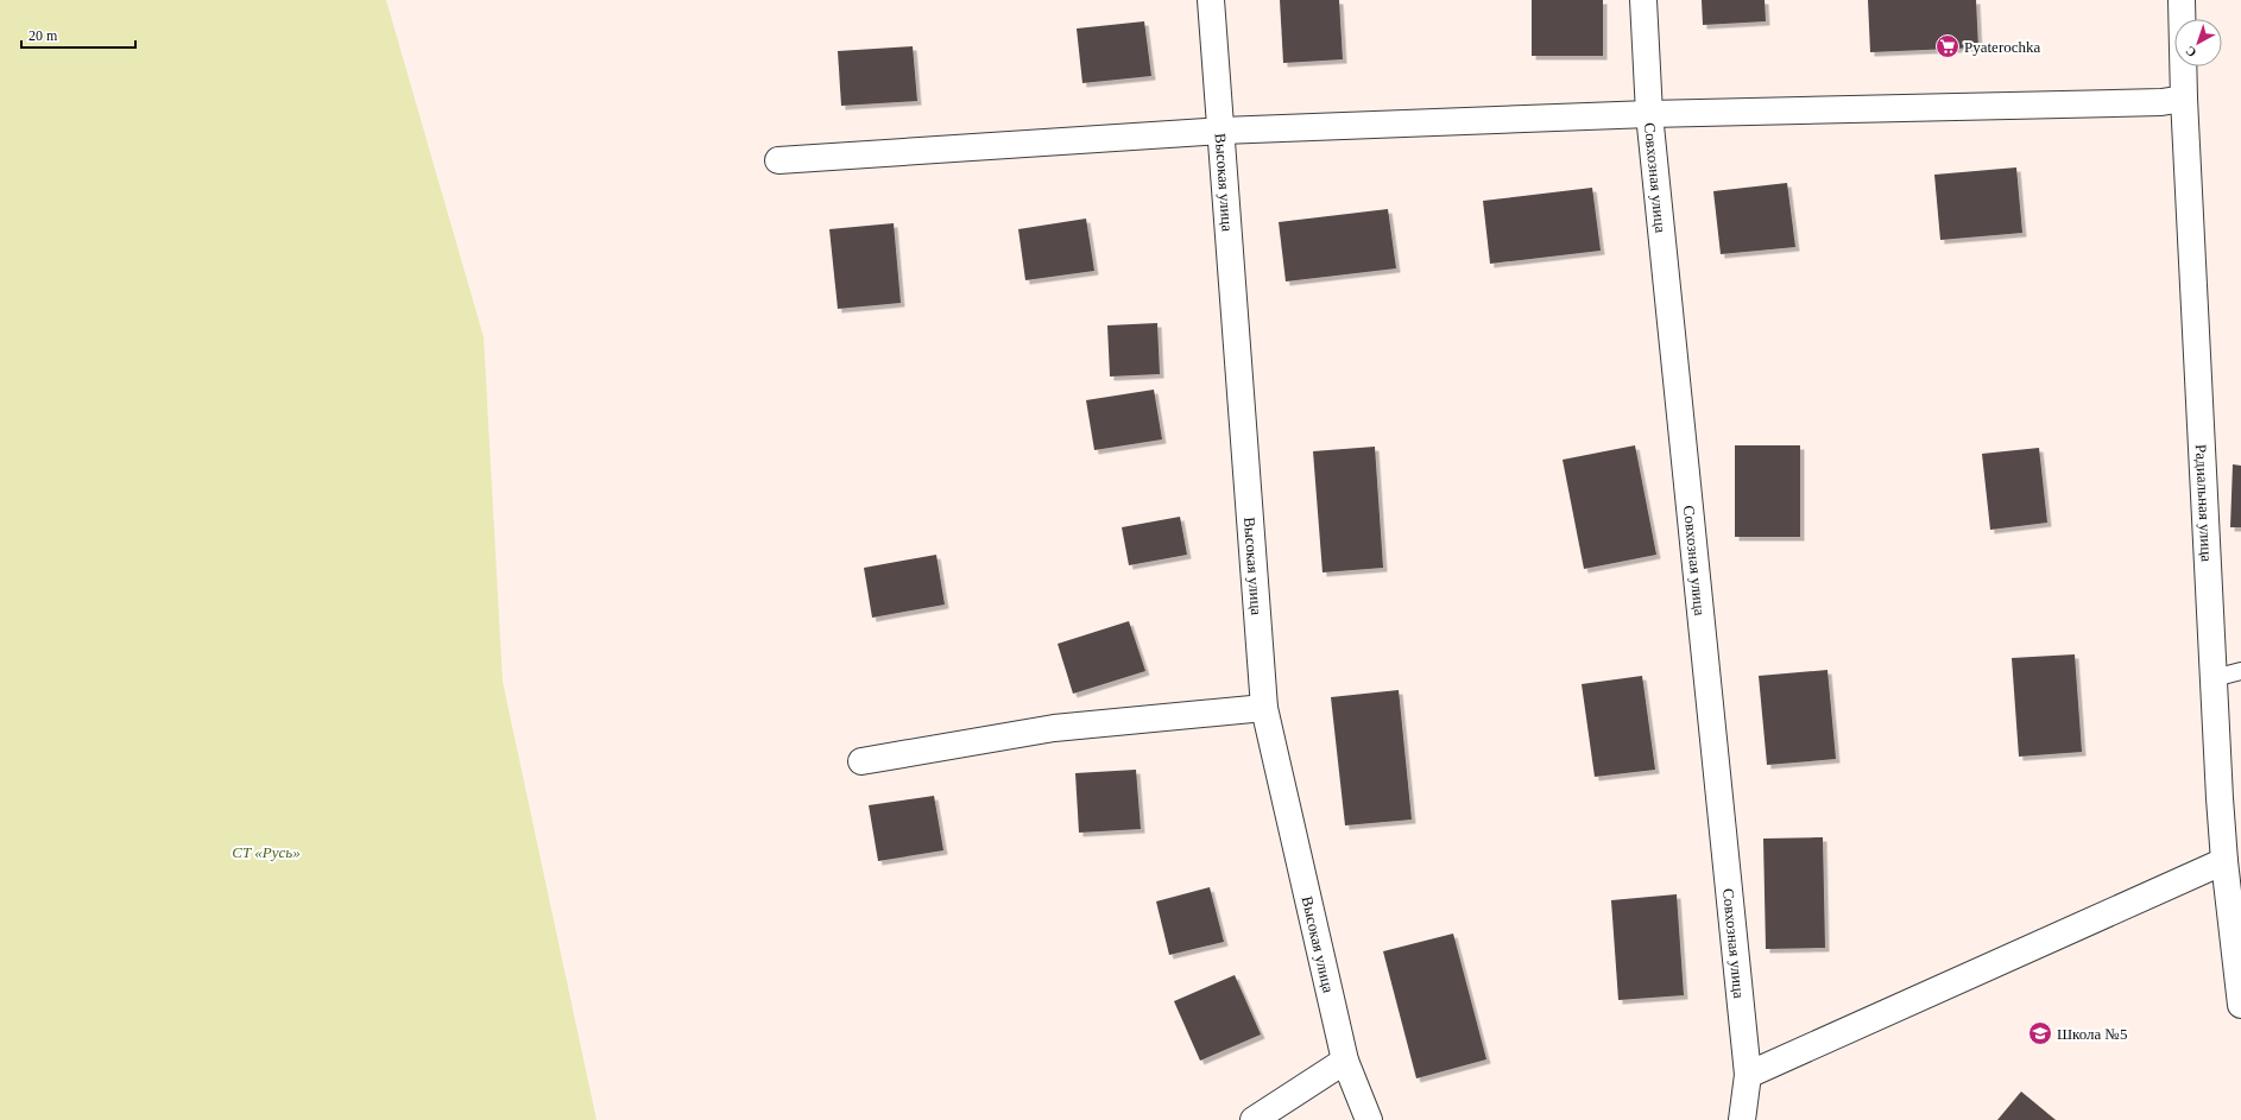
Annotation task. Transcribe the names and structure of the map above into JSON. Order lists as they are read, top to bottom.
{
  "streets": {
    "street": ["Совхозная улица", "Высокая улица", "Радиальная улица"]
  },
  "parks": ["СТ «Русь»"],
  "places": {
    "supermarket": ["Pyaterochka"],
    "school or university": ["Школа №5"]
  },
  "scale_bar": "20 m",
  "north": "bottom left"
}
